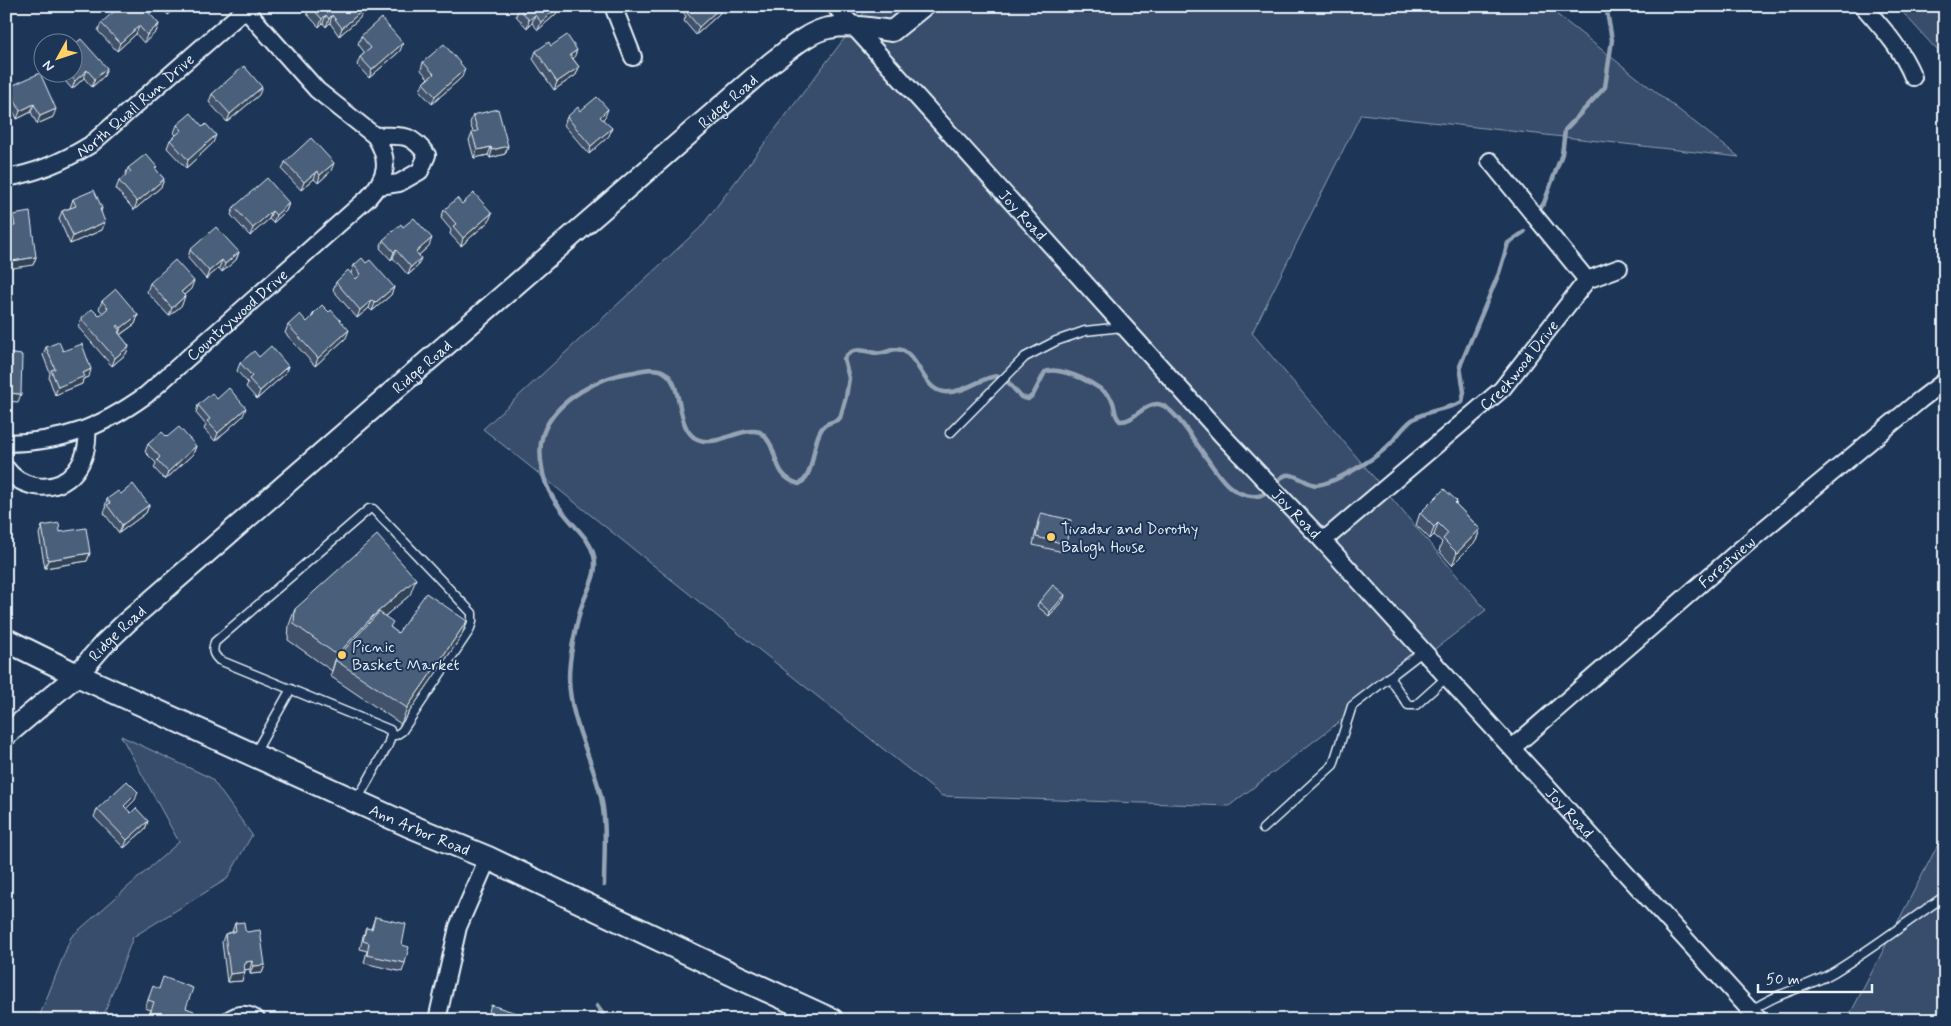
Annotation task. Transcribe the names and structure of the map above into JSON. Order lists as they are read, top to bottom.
{
  "streets": {
    "main road": ["Ann Arbor Road"],
    "street": [
      "Ridge Road",
      "North Quail Run Drive",
      "Joy Road",
      "Countrywood Drive",
      "Creekwood Drive",
      "Forestview"
    ]
  },
  "crossings": [
    ["Ridge Road", "Joy Road"],
    ["Ridge Road", "Ann Arbor Road"],
    ["Joy Road", "Creekwood Drive"],
    ["Joy Road", "Forestview"]
  ],
  "places": ["Tivadar and Dorothy Balogh House", "Picnic Basket Market"],
  "scale_bar": "50 m",
  "north": "bottom left"
}
